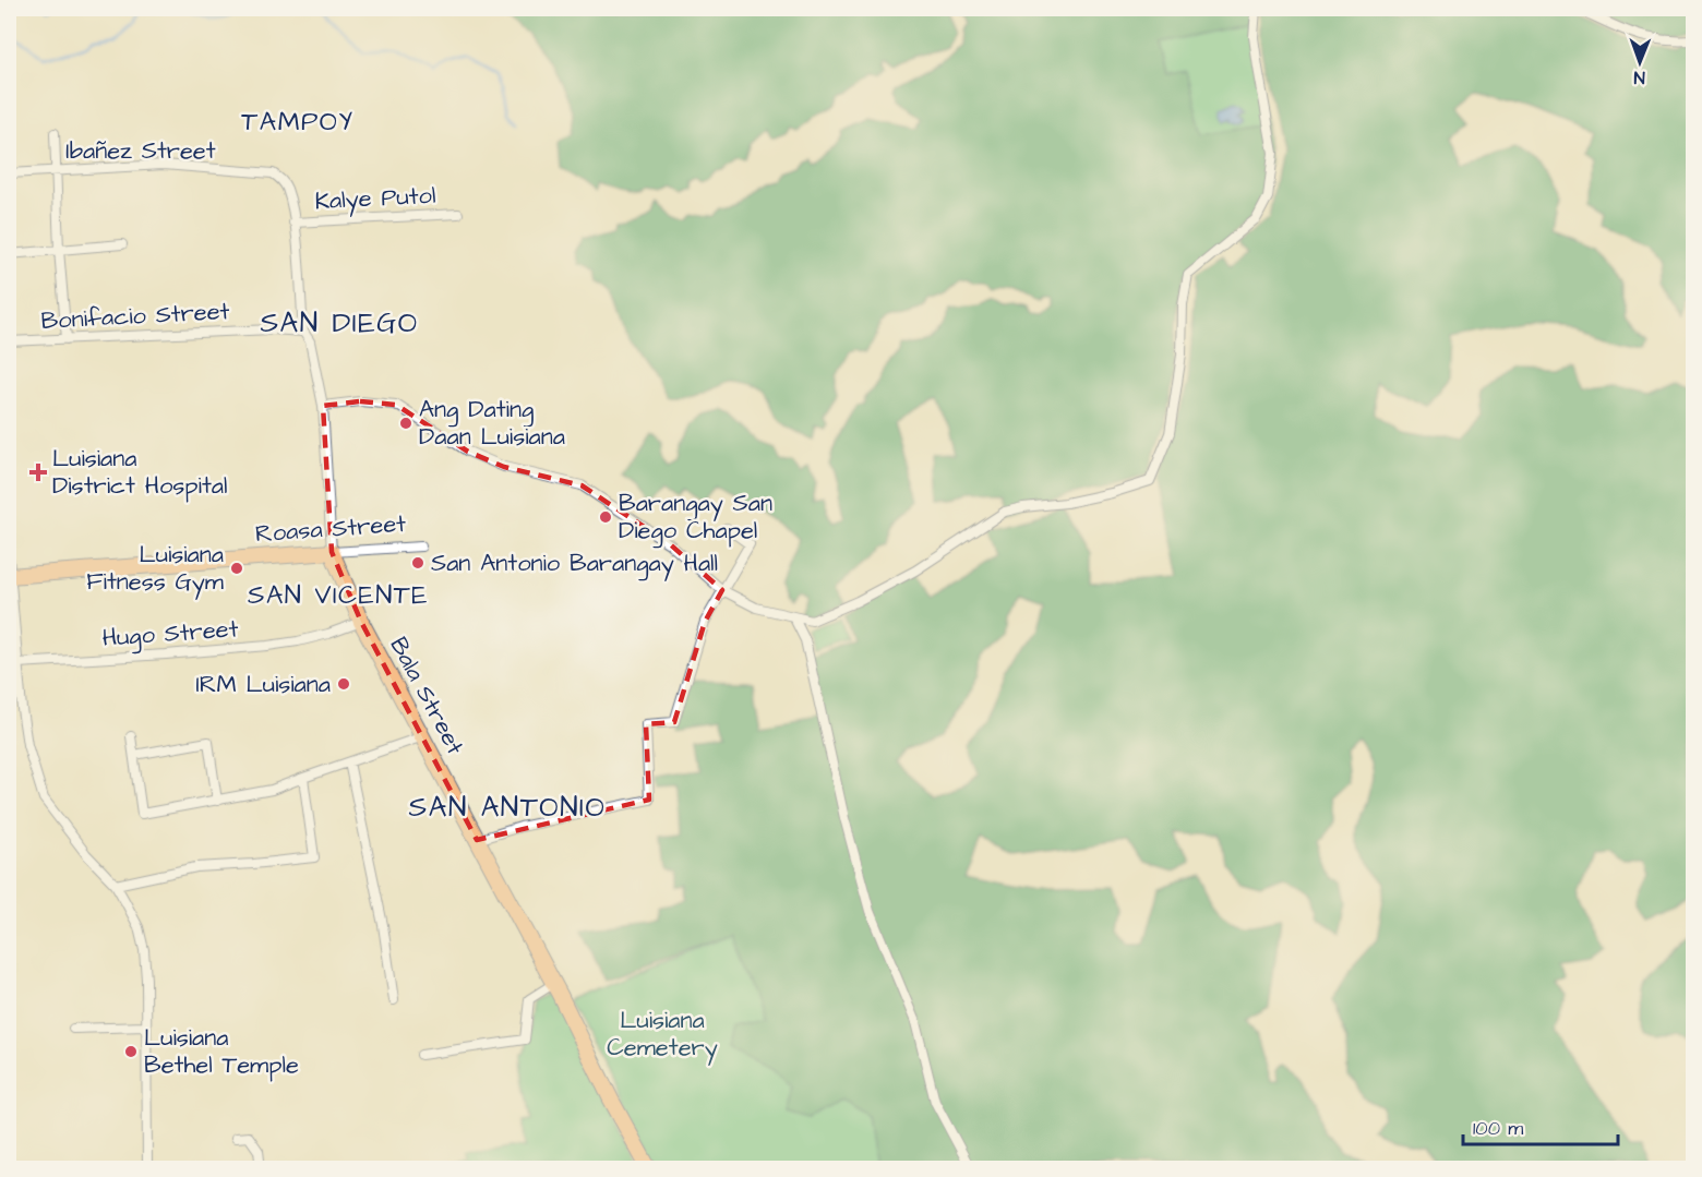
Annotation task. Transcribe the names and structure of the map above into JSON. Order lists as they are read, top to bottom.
{
  "streets": {
    "main road": ["Roasa Street", "Bala Street"],
    "street": [
      "Ibañez Street",
      "Kalye Putol",
      "Bonifacio Street",
      "Hugo Street"
    ]
  },
  "crossings": [
    ["Ibañez Street", "Bala Street"],
    ["Kalye Putol", "Bala Street"],
    ["Bonifacio Street", "Bala Street"],
    ["Roasa Street", "Bala Street"],
    ["Hugo Street", "Bala Street"]
  ],
  "districts": [
    "TAMPOY",
    "SAN DIEGO",
    "SAN VICENTE",
    "SAN ANTONIO"
  ],
  "parks": ["Luisiana Cemetery"],
  "places": {
    "other": [
      "Ang Dating Daan Luisiana",
      "Barangay San Diego Chapel",
      "San Antonio Barangay Hall",
      "Luisiana Fitness Gym",
      "IRM Luisiana",
      "Luisiana Bethel Temple"
    ],
    "health": ["Luisiana District Hospital"]
  },
  "scale_bar": "100 m",
  "north": "bottom"
}
